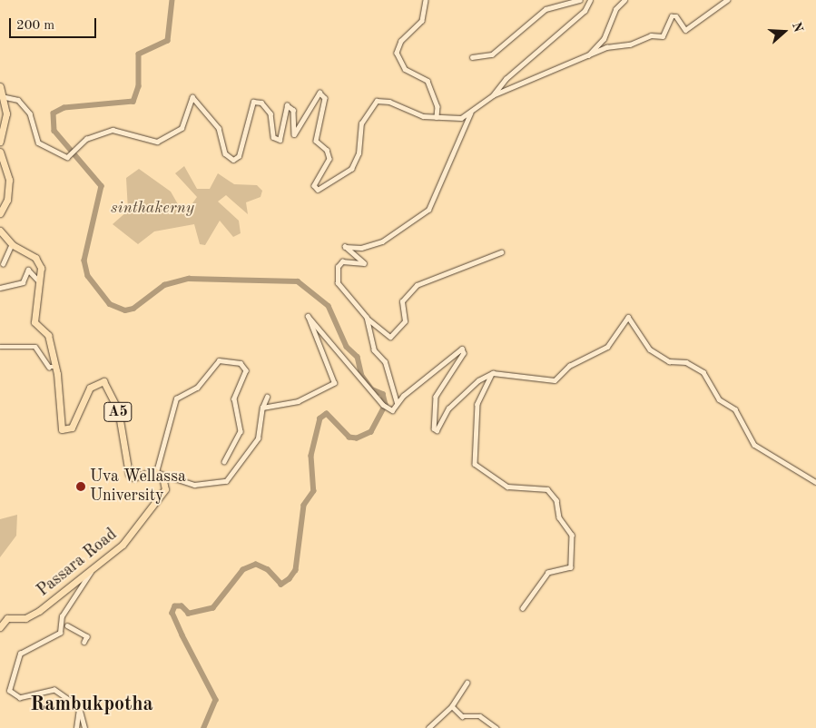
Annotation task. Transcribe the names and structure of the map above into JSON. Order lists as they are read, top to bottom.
{
  "streets": {
    "highway": ["A5", "Passara Road"]
  },
  "crossings": [
    ["A5", "Passara Road"]
  ],
  "districts": ["Rambukpotha"],
  "parks": ["sinthakerny"],
  "places": ["Uva Wellassa University"],
  "scale_bar": "200 m",
  "north": "right"
}
